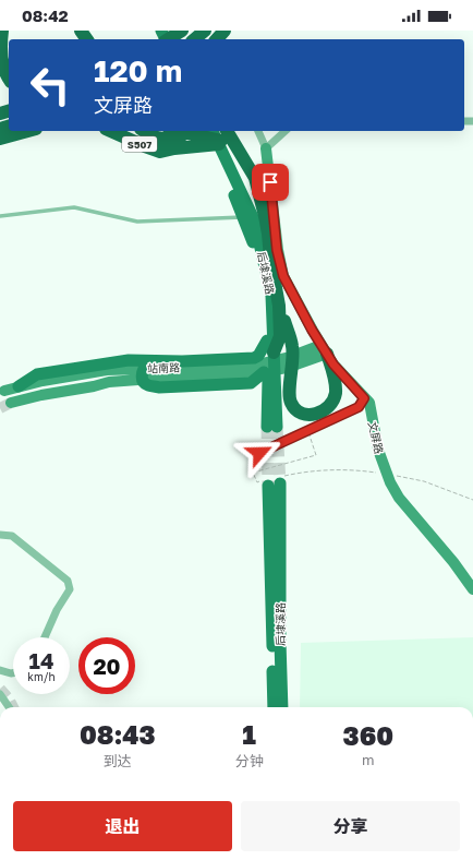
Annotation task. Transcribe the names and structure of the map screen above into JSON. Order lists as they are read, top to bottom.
{
  "streets": {
    "highway": ["S507"],
    "main road": ["后埭溪路", "站南路", "文屏路"]
  },
  "crossings": [
    ["站南路", "文屏路"]
  ],
  "page": {
    "status": "08:42",
    "turn": ["120 m", "文屏路"],
    "speed": "14 km/h",
    "limit": "20",
    "eta": [
      "08:43",
      "到达",
      "1",
      "分钟",
      "360",
      "m"
    ],
    "buttons": ["退出", "分享"]
  }
}
